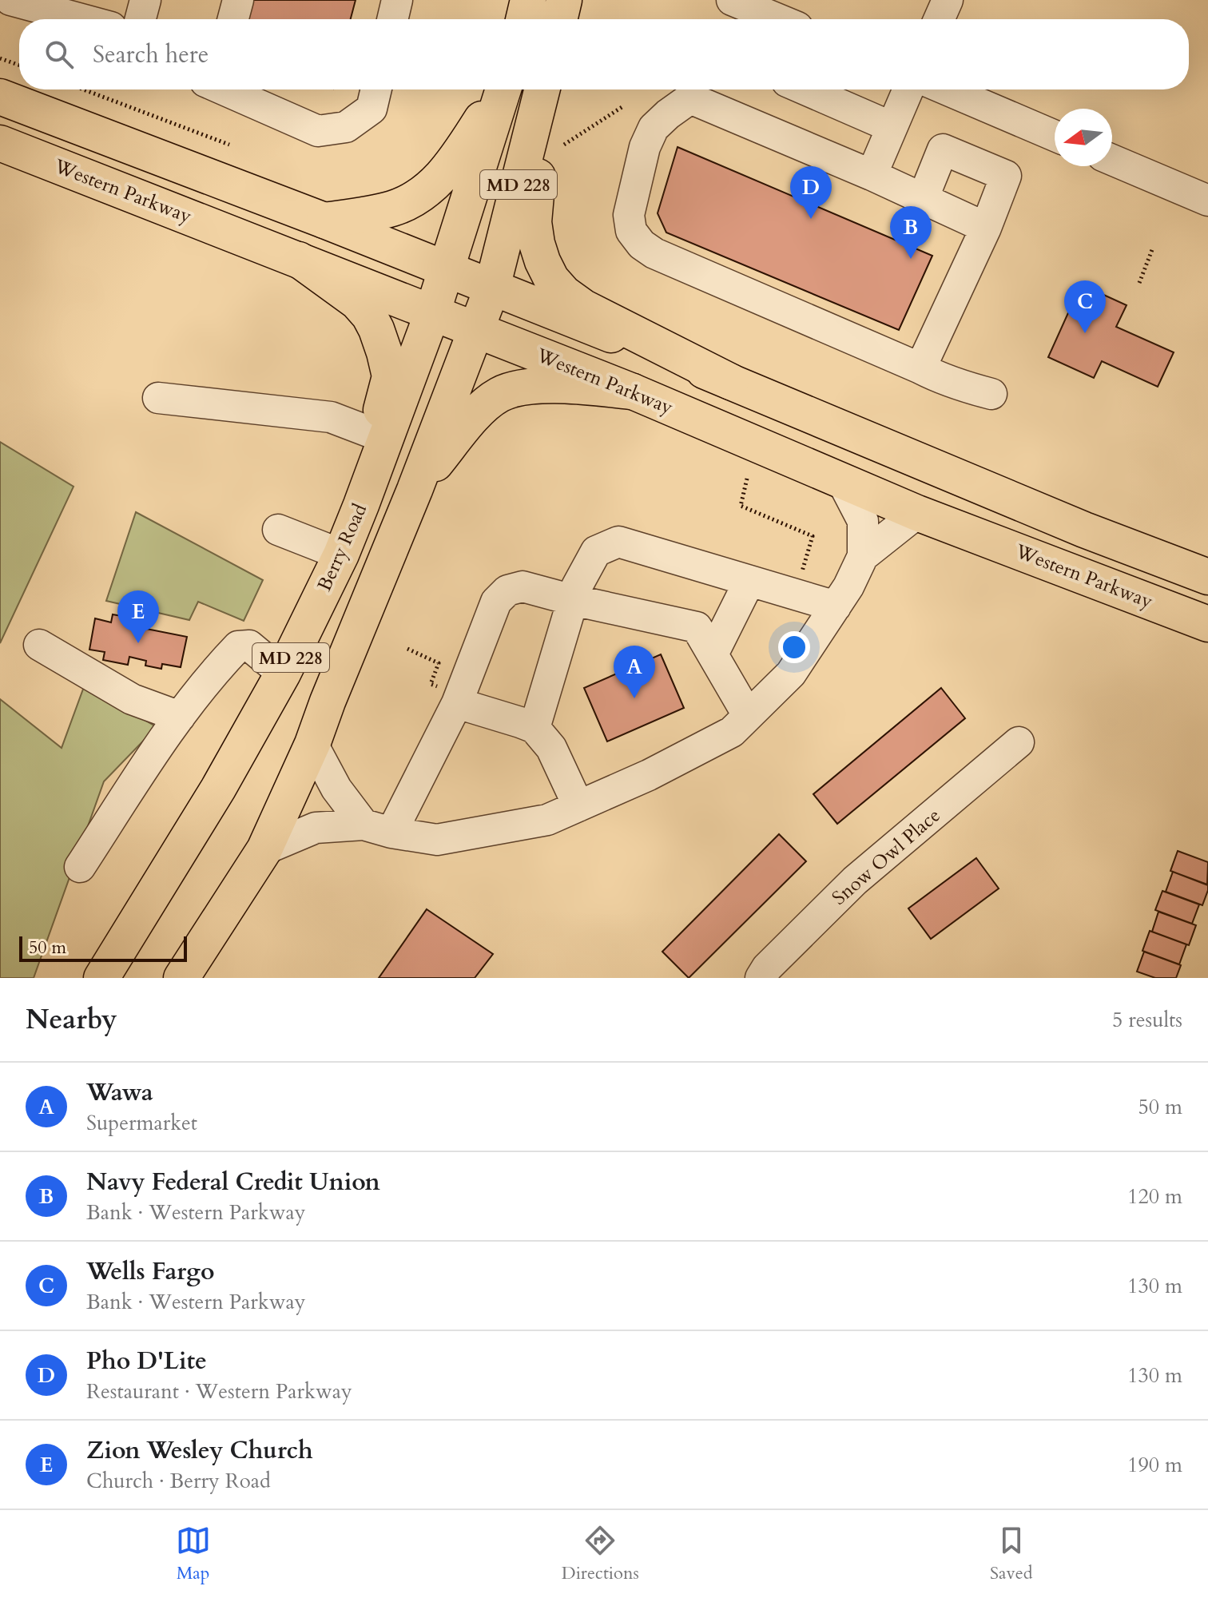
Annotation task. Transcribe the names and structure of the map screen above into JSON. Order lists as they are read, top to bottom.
{
  "streets": {
    "main road": ["MD 228", "Western Parkway", "Berry Road"],
    "street": ["Snow Owl Place"]
  },
  "crossings": [
    ["MD 228", "Western Parkway"],
    ["Western Parkway", "Berry Road"]
  ],
  "scale_bar": "50 m",
  "north": "left",
  "page": {
    "search": "Search here",
    "pins": [
      "D",
      "B",
      "C",
      "E",
      "A"
    ],
    "scale": "50 m",
    "heading": ["Nearby", "5 results"],
    "list": [
      {
        "mark": "A",
        "name": "Wawa",
        "note": "Supermarket",
        "value": "50 m"
      },
      {
        "mark": "B",
        "name": "Navy Federal Credit Union",
        "note": "Bank · Western Parkway",
        "value": "120 m"
      },
      {
        "mark": "C",
        "name": "Wells Fargo",
        "note": "Bank · Western Parkway",
        "value": "130 m"
      },
      {
        "mark": "D",
        "name": "Pho D'Lite",
        "note": "Restaurant · Western Parkway",
        "value": "130 m"
      },
      {
        "mark": "E",
        "name": "Zion Wesley Church",
        "note": "Church · Berry Road",
        "value": "190 m"
      }
    ],
    "nav": ["Map", "Directions", "Saved"]
  }
}
